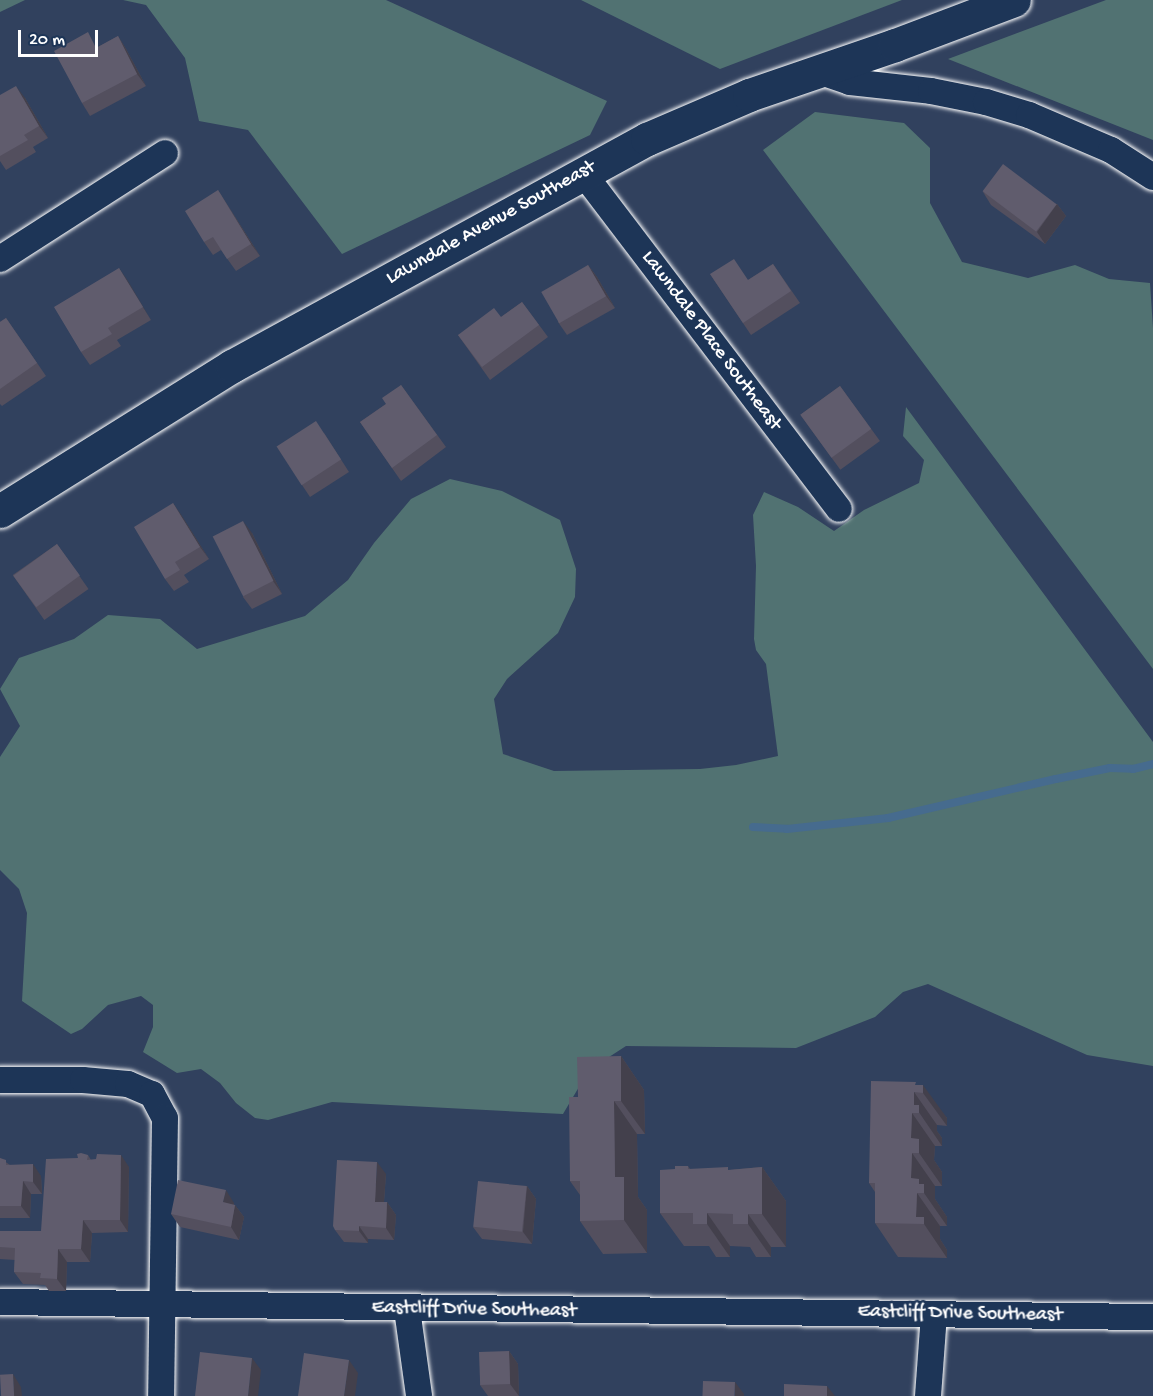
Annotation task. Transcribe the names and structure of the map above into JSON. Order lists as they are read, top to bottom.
{
  "streets": {
    "street": ["Lawndale Avenue Southeast", "Lawndale Place Southeast", "Eastcliff Drive Southeast"]
  },
  "crossings": [
    ["Lawndale Avenue Southeast", "Lawndale Place Southeast"]
  ],
  "scale_bar": "20 m"
}
